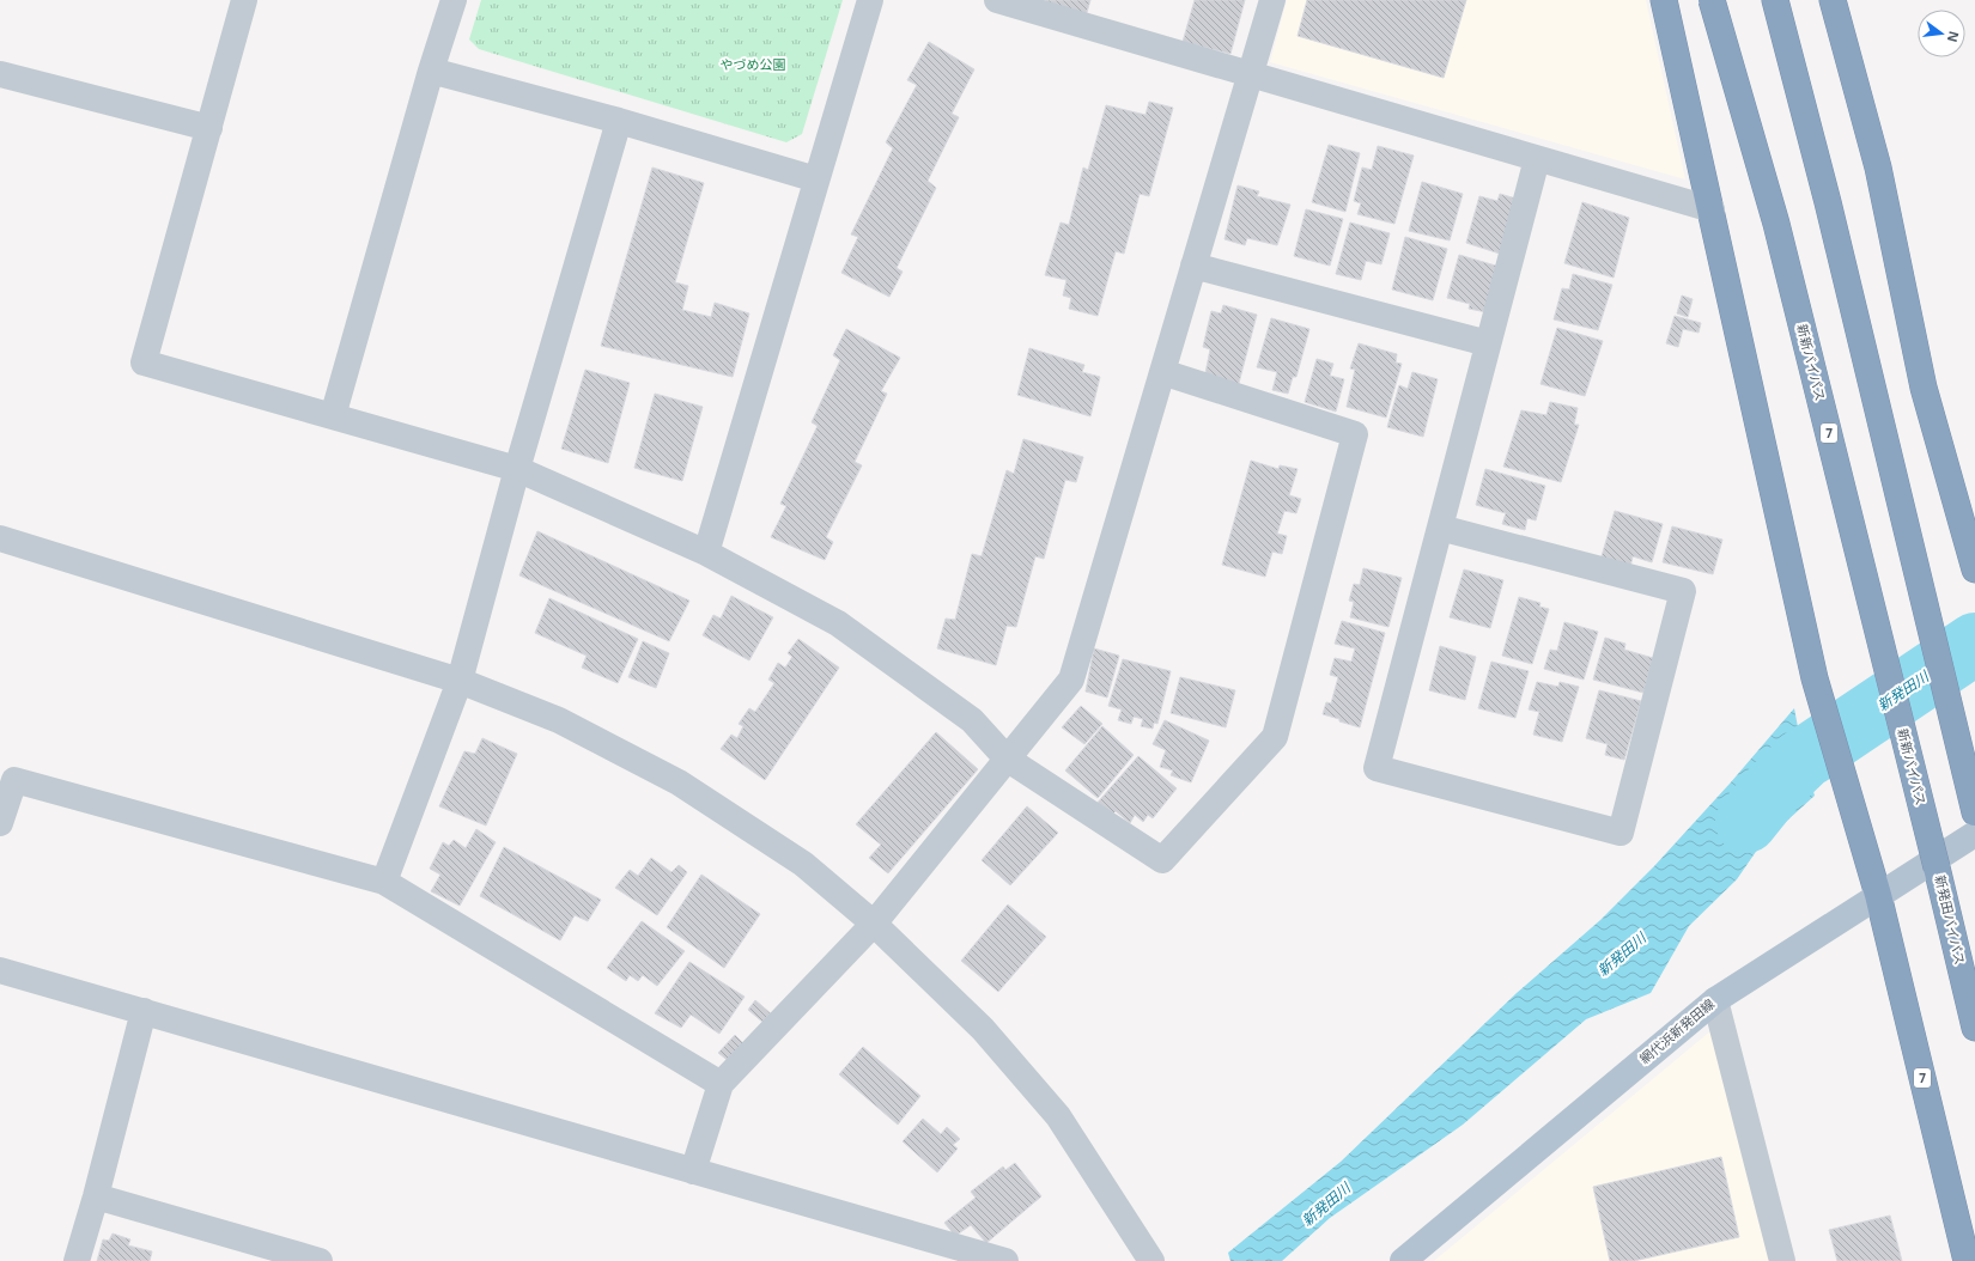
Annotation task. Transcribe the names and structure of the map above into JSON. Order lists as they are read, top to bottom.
{
  "streets": {
    "highway": ["新新バイパス", "7", "新発田バイパス"],
    "main road": ["網代浜新発田線"]
  },
  "crossings": [
    ["新新バイパス", "新発田バイパス"],
    ["7", "網代浜新発田線"]
  ],
  "water": ["新発田川"],
  "parks": ["やづめ公園"],
  "north": "right"
}
